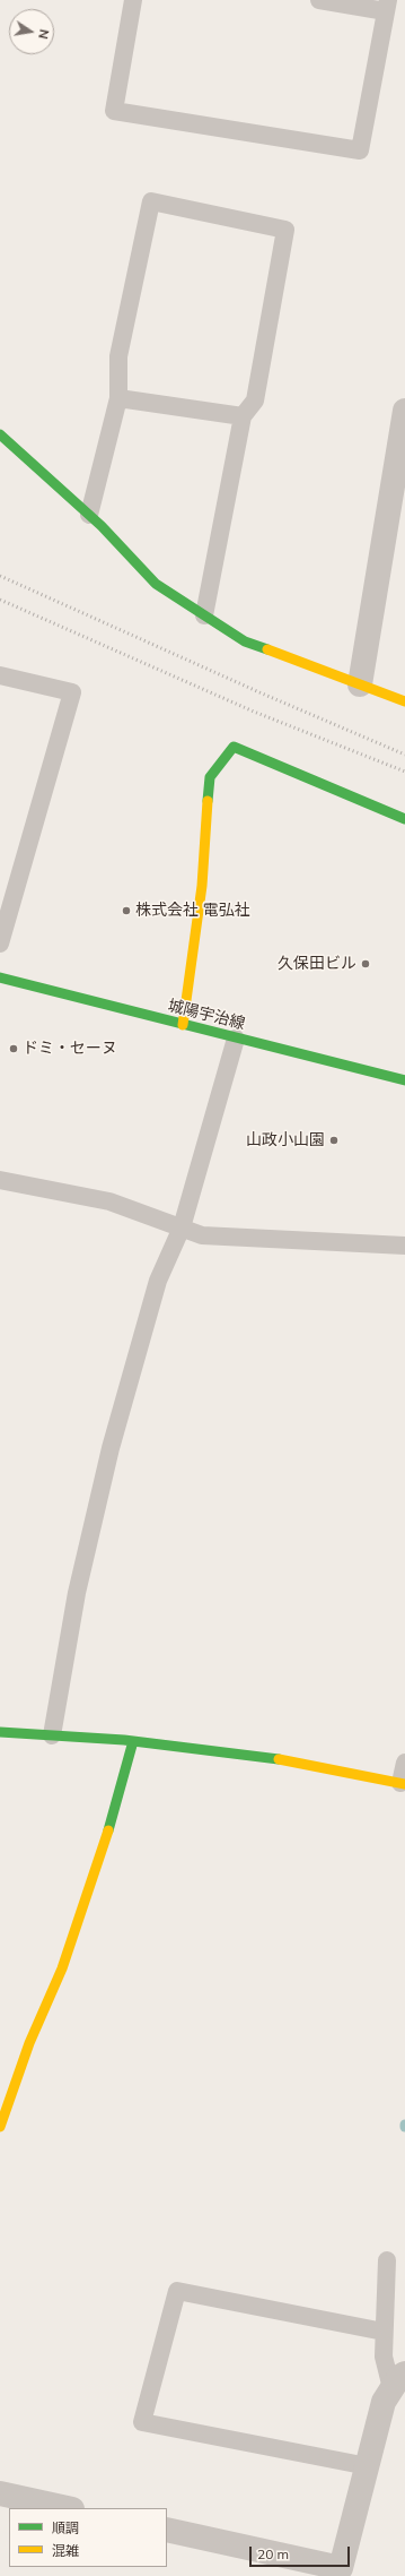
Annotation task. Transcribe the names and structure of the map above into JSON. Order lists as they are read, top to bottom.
{
  "streets": {
    "street": ["城陽宇治線"]
  },
  "places": [
    "株式会社 電弘社",
    "久保田ビル",
    "ドミ・セーヌ",
    "山政小山園"
  ],
  "legend": ["順調", "混雑"],
  "scale_bar": "20 m",
  "north": "right"
}
